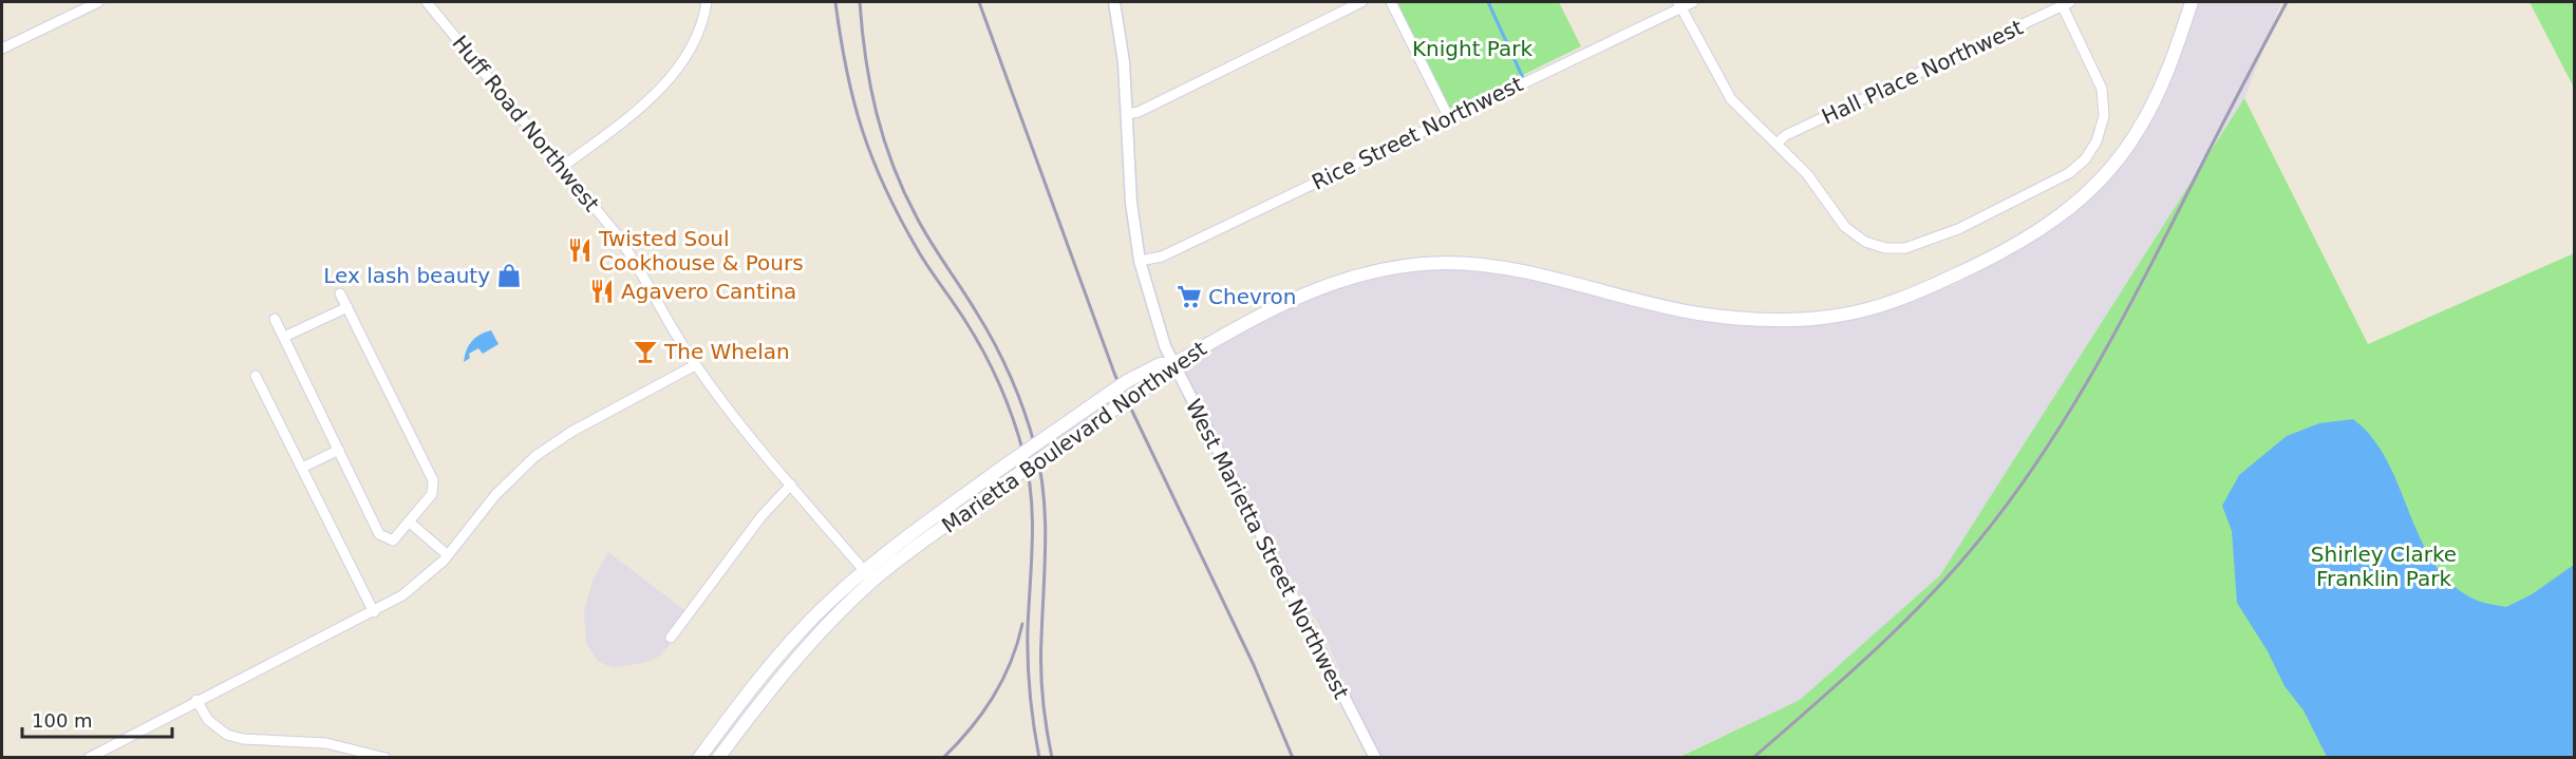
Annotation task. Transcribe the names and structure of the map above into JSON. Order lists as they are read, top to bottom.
{
  "streets": {
    "main road": ["Marietta Boulevard Northwest"],
    "street": [
      "Hall Place Northwest",
      "Huff Road Northwest",
      "Rice Street Northwest",
      "West Marietta Street Northwest"
    ]
  },
  "crossings": [
    ["Huff Road Northwest", "Marietta Boulevard Northwest"],
    ["Rice Street Northwest", "West Marietta Street Northwest"],
    ["Marietta Boulevard Northwest", "West Marietta Street Northwest"]
  ],
  "parks": ["Knight Park", "Shirley Clarke Franklin Park"],
  "places": {
    "restaurant": ["Twisted Soul Cookhouse & Pours", "Agavero Cantina"],
    "shop": ["Lex lash beauty"],
    "supermarket": ["Chevron"],
    "bar": ["The Whelan"]
  },
  "scale_bar": "100 m"
}
